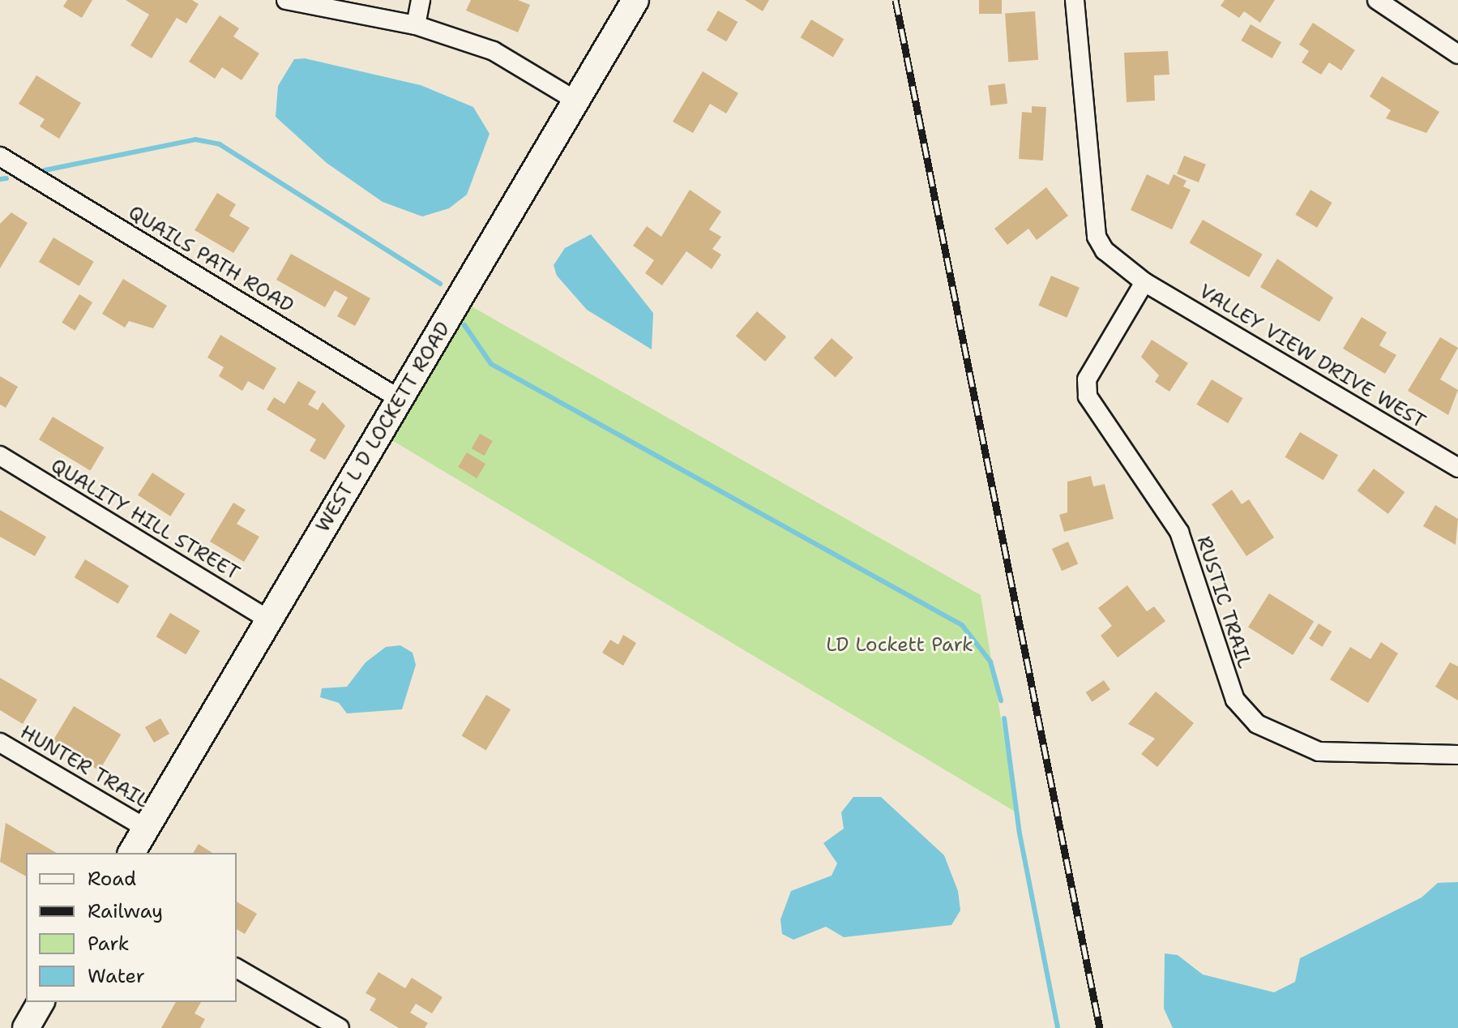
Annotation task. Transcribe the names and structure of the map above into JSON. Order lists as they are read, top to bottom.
{
  "streets": {
    "main road": ["WEST L D LOCKETT ROAD"],
    "street": [
      "QUAILS PATH ROAD",
      "VALLEY VIEW DRIVE WEST",
      "QUALITY HILL STREET",
      "RUSTIC TRAIL",
      "HUNTER TRAIL"
    ]
  },
  "crossings": [
    ["QUAILS PATH ROAD", "WEST L D LOCKETT ROAD"],
    ["VALLEY VIEW DRIVE WEST", "RUSTIC TRAIL"],
    ["WEST L D LOCKETT ROAD", "QUALITY HILL STREET"],
    ["WEST L D LOCKETT ROAD", "HUNTER TRAIL"]
  ],
  "parks": ["LD Lockett Park"],
  "legend": [
    "Road",
    "Railway",
    "Park",
    "Water"
  ]
}
